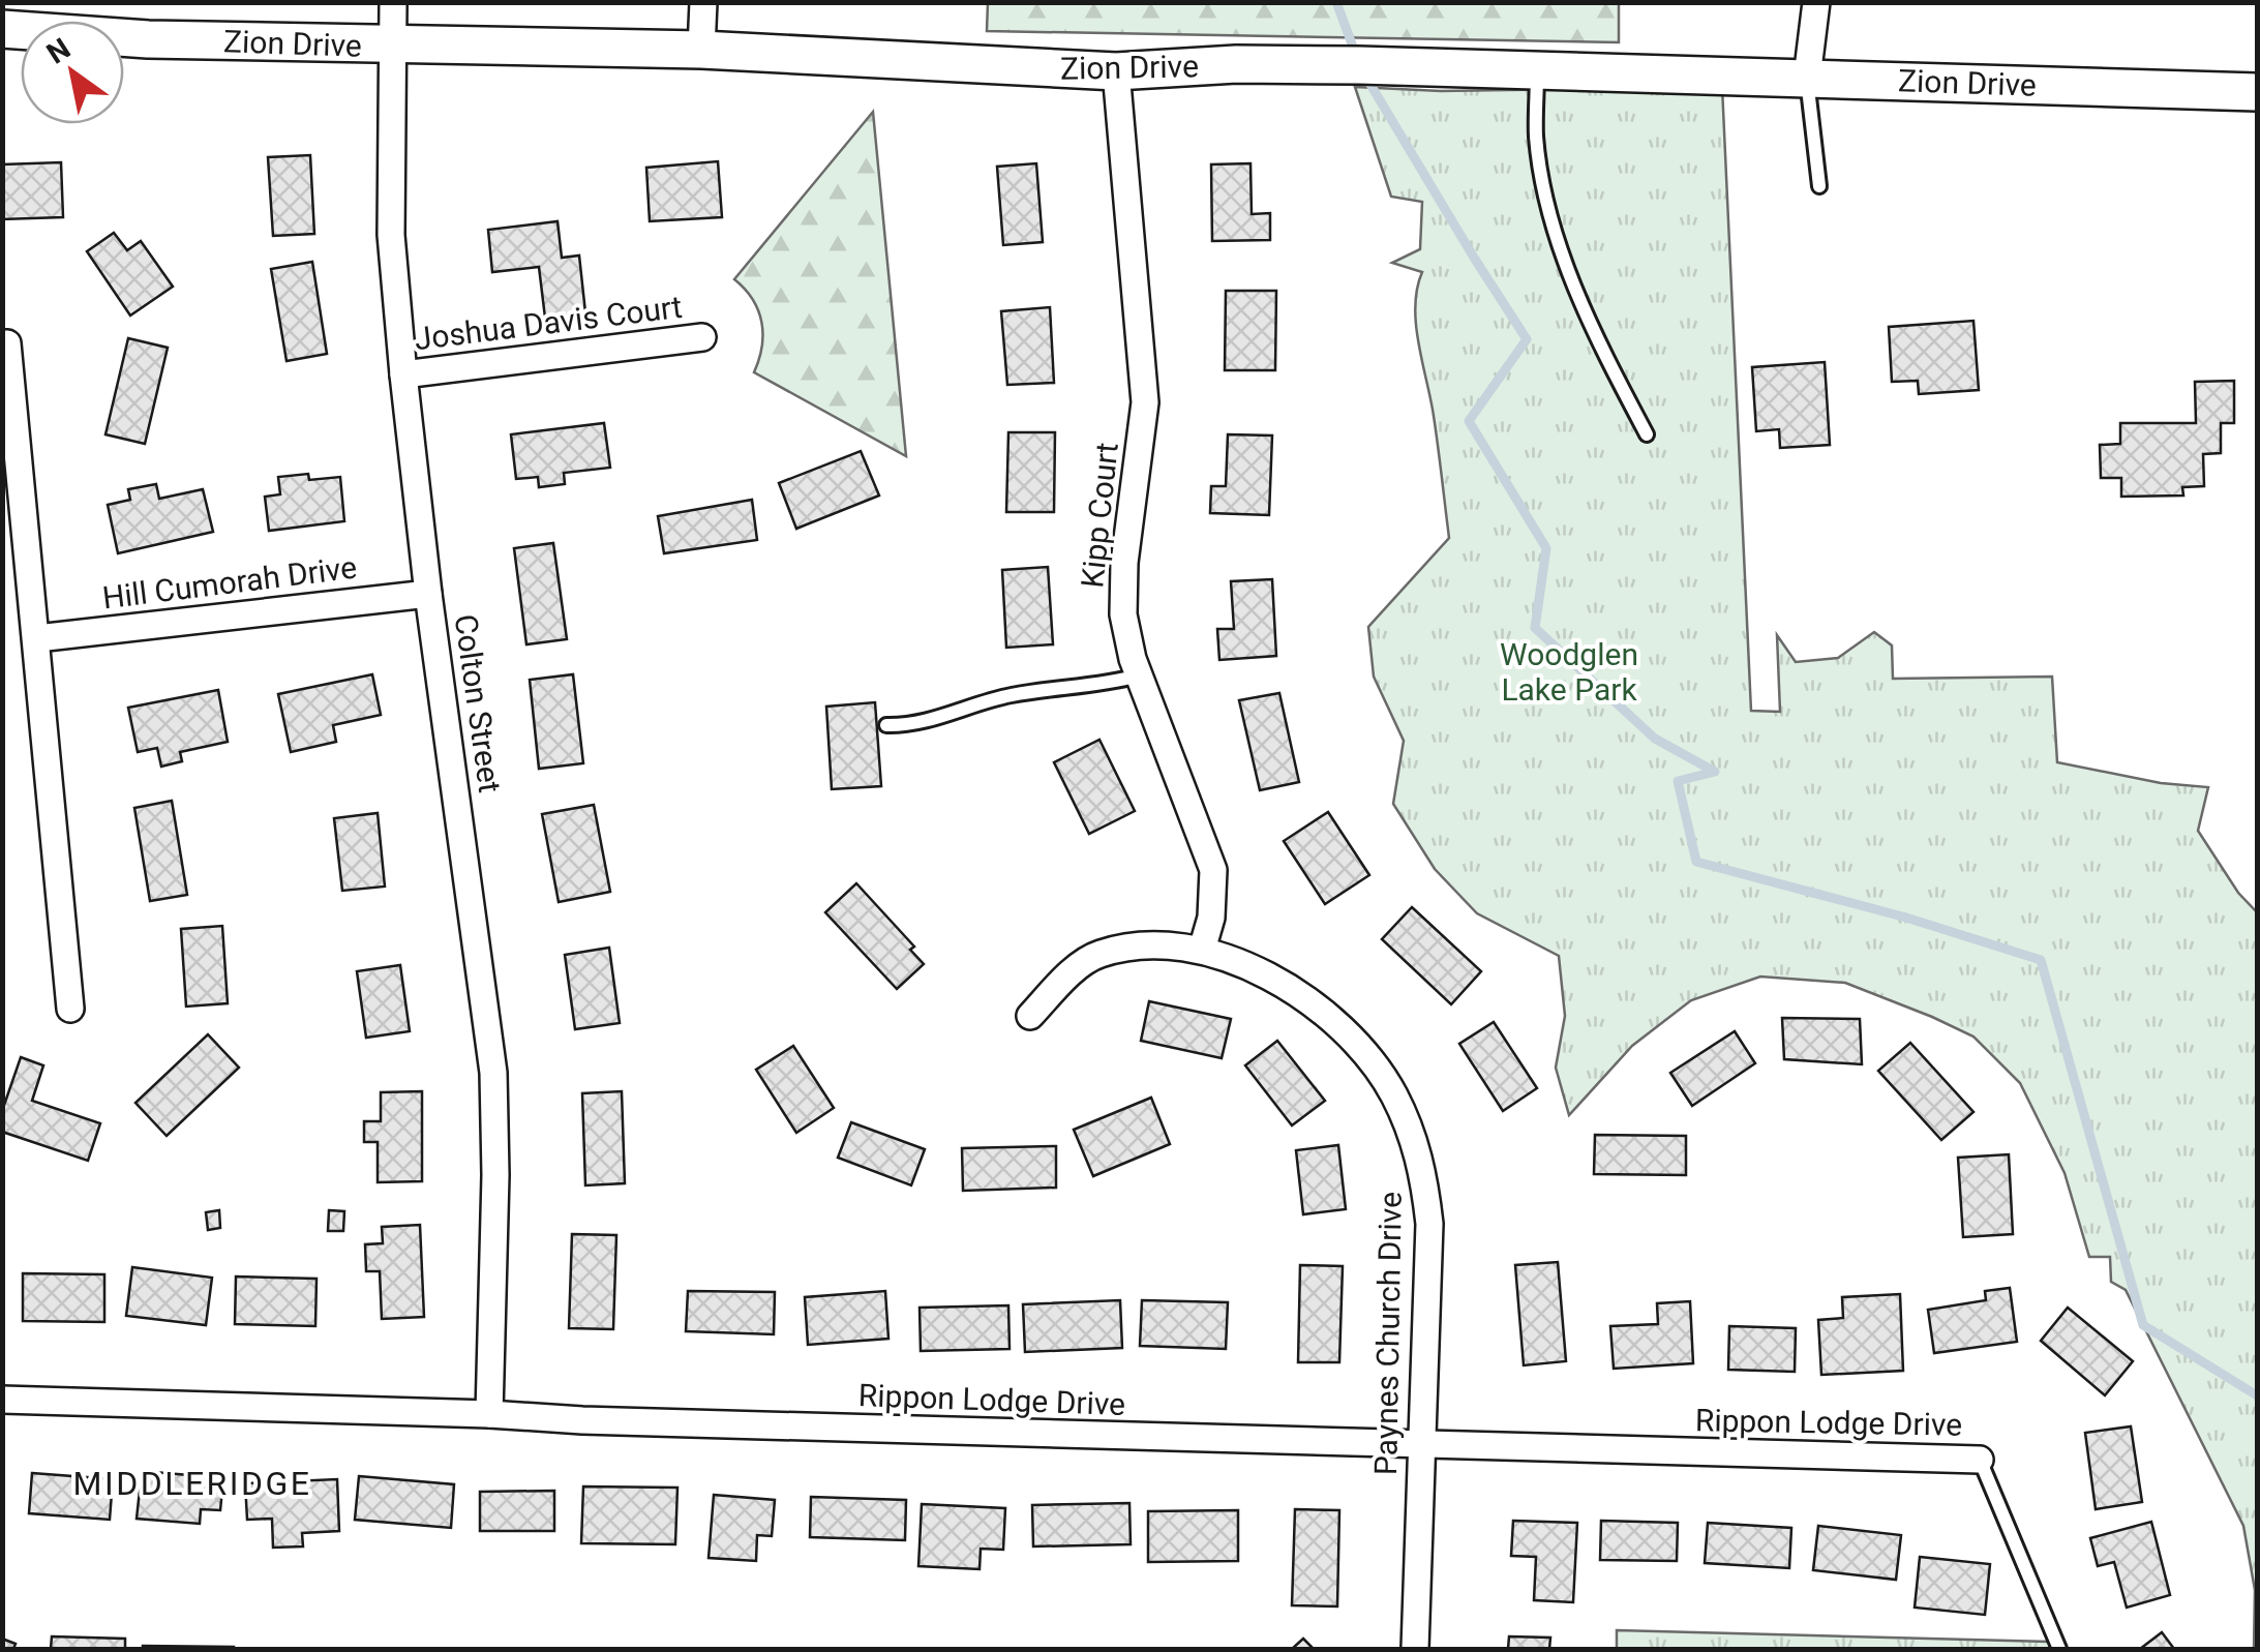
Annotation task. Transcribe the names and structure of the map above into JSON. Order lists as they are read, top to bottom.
{
  "streets": {
    "main road": ["Zion Drive"],
    "street": [
      "Joshua Davis Court",
      "Kipp Court",
      "Hill Cumorah Drive",
      "Colton Street",
      "Paynes Church Drive",
      "Rippon Lodge Drive"
    ]
  },
  "crossings": [
    ["Zion Drive", "Kipp Court"],
    ["Zion Drive", "Colton Street"],
    ["Joshua Davis Court", "Colton Street"],
    ["Kipp Court", "Paynes Church Drive"],
    ["Hill Cumorah Drive", "Colton Street"],
    ["Colton Street", "Rippon Lodge Drive"],
    ["Paynes Church Drive", "Rippon Lodge Drive"]
  ],
  "districts": ["MIDDLERIDGE"],
  "parks": ["Woodglen Lake Park"],
  "north": "top left"
}
